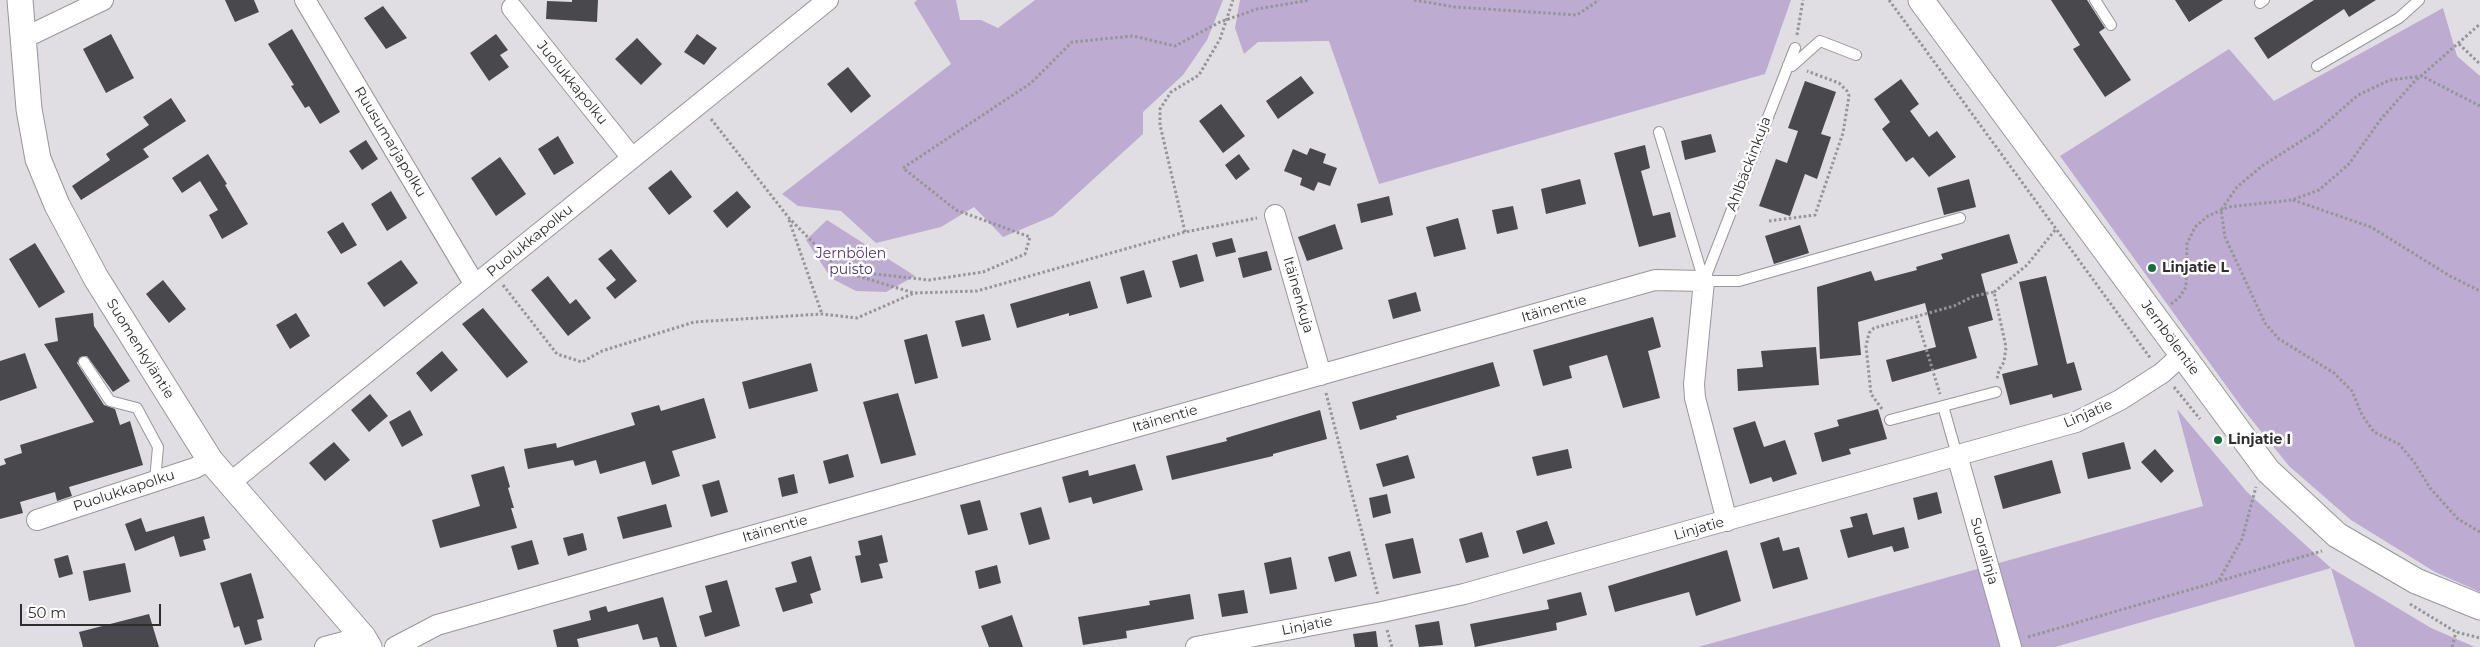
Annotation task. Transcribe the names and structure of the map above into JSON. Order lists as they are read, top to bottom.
{
  "streets": {
    "street": [
      "Juolukkapolku",
      "Ruusumarjapolku",
      "Puolukkapolku",
      "Itäinenkuja",
      "Itäinentie",
      "Jernbölentie",
      "Suomenkyläntie",
      "Linjatie",
      "Suoralinja"
    ],
    "lane": ["Ahlbäckinkuja"]
  },
  "crossings": [
    ["Juolukkapolku", "Puolukkapolku"],
    ["Ruusumarjapolku", "Puolukkapolku"],
    ["Ahlbäckinkuja", "Itäinentie"],
    ["Puolukkapolku", "Suomenkyläntie"],
    ["Itäinenkuja", "Itäinentie"],
    ["Jernbölentie", "Linjatie"],
    ["Linjatie", "Suoralinja"]
  ],
  "parks": ["Jernbölen puisto"],
  "places": ["Linjatie L", "Linjatie I"],
  "scale_bar": "50 m"
}
